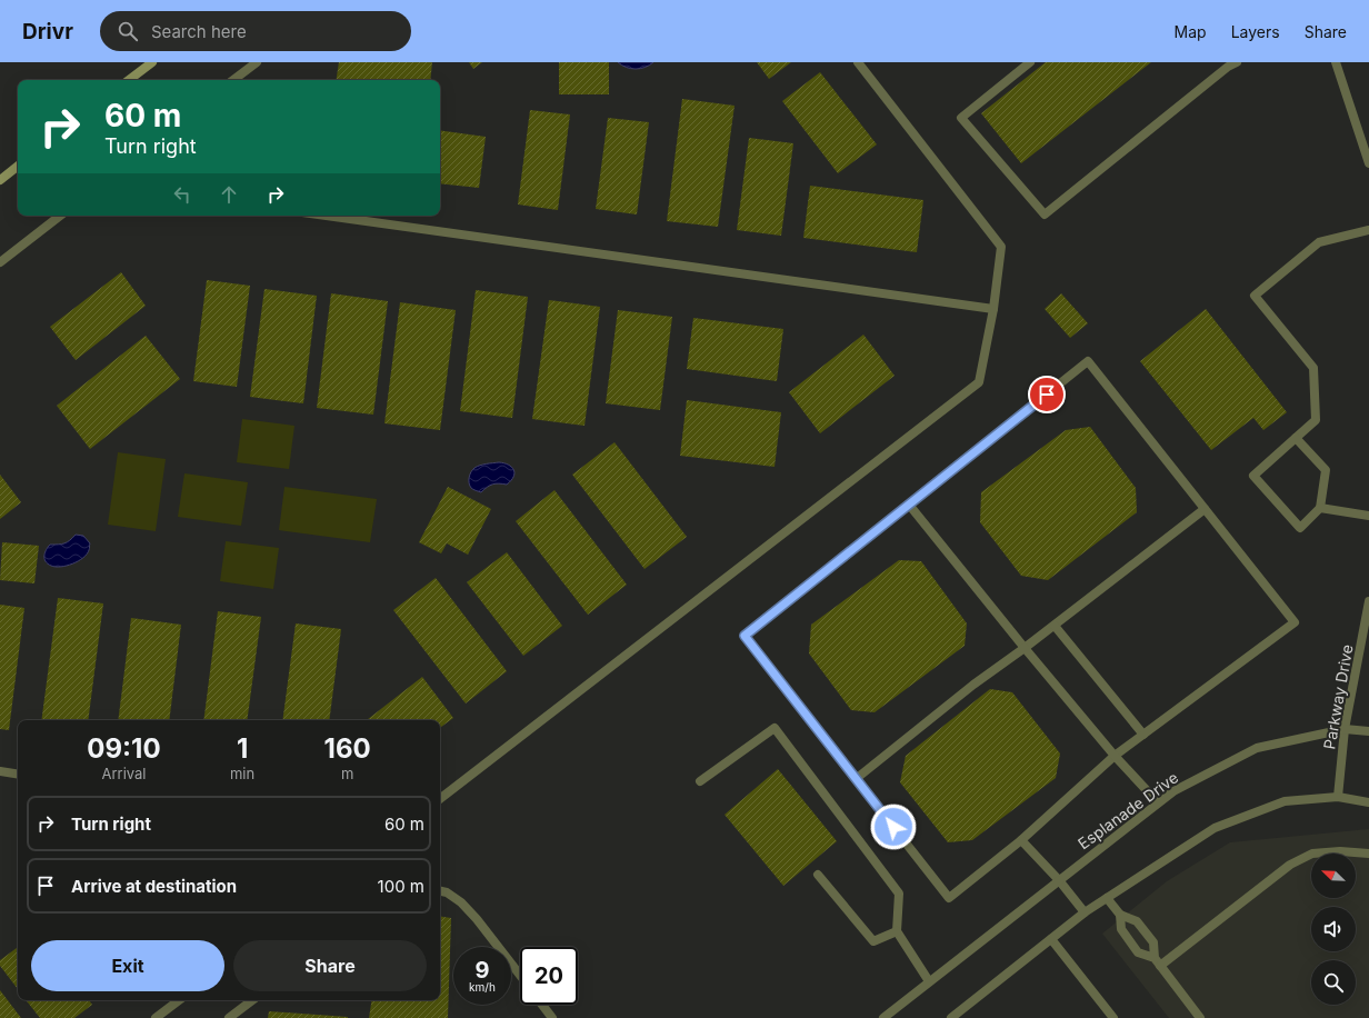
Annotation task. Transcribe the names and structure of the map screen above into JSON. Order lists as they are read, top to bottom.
{
  "streets": {
    "street": ["Parkway Drive", "Esplanade Drive"]
  },
  "crossings": [
    ["Parkway Drive", "Esplanade Drive"]
  ],
  "north": "top left",
  "page": {
    "header": "Drivr",
    "search": "Search here",
    "nav": ["Map", "Layers", "Share"],
    "turn": ["60 m", "Turn right"],
    "eta": [
      "09:10",
      "Arrival",
      "1",
      "min",
      "160",
      "m"
    ],
    "list": [
      {
        "name": "Turn right",
        "value": "60 m"
      },
      {
        "name": "Arrive at destination",
        "value": "100 m"
      }
    ],
    "buttons": ["Exit", "Share"],
    "speed": "9 km/h",
    "limit": "20"
  }
}
